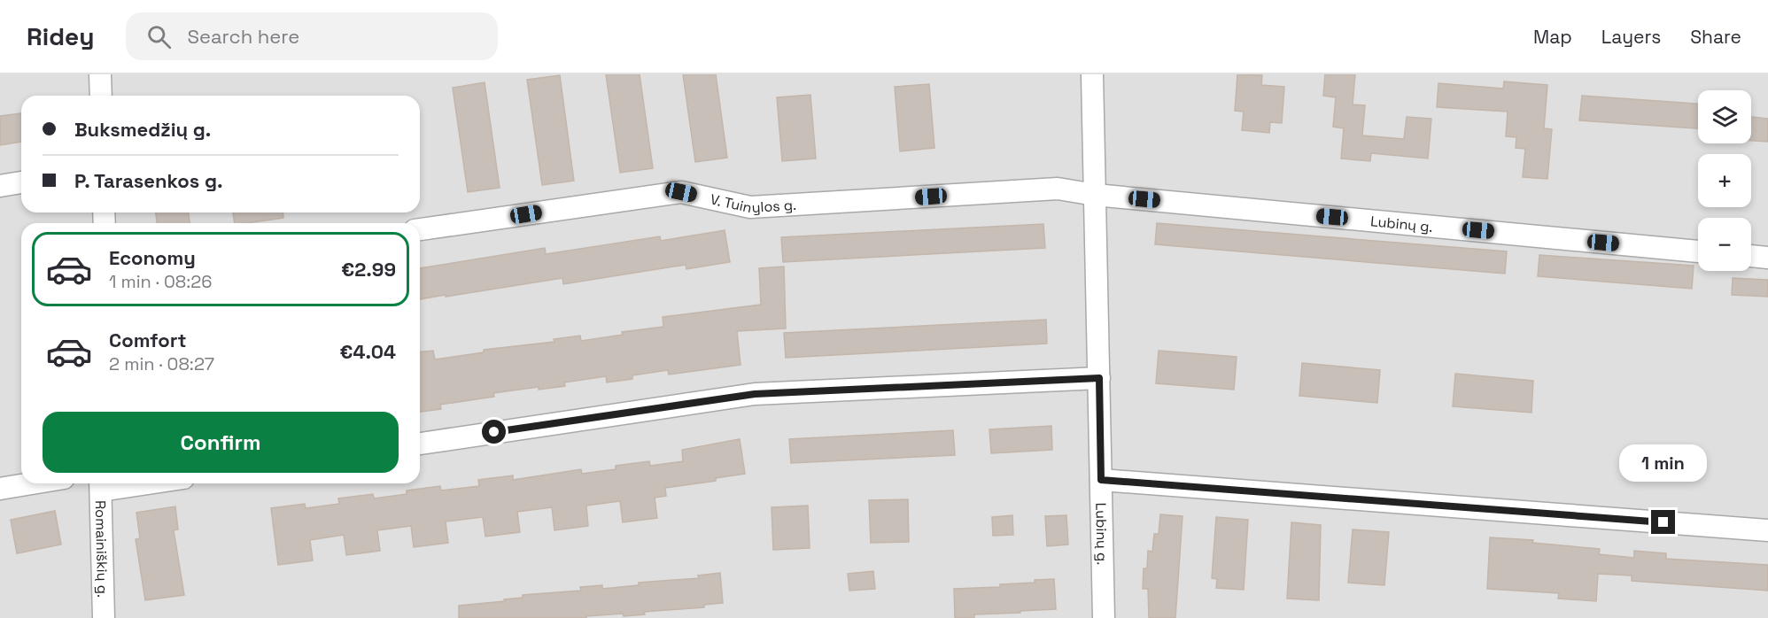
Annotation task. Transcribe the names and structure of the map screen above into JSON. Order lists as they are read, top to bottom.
{
  "streets": {
    "street": ["V. Tuinylos g.", "Lubinų g.", "Romainiškių g."]
  },
  "crossings": [
    ["V. Tuinylos g.", "Lubinų g."]
  ],
  "page": {
    "header": "Ridey",
    "search": "Search here",
    "nav": ["Map", "Layers", "Share"],
    "map_buttons": ["+", "−"],
    "banner": ["Buksmedžių g.", "P. Tarasenkos g."],
    "list": [
      {
        "name": "Economy",
        "note": "1 min · 08:26",
        "value": "€2.99"
      },
      {
        "name": "Comfort",
        "note": "2 min · 08:27",
        "value": "€4.04"
      }
    ],
    "buttons": "Confirm",
    "bubble": "1 min"
  }
}
